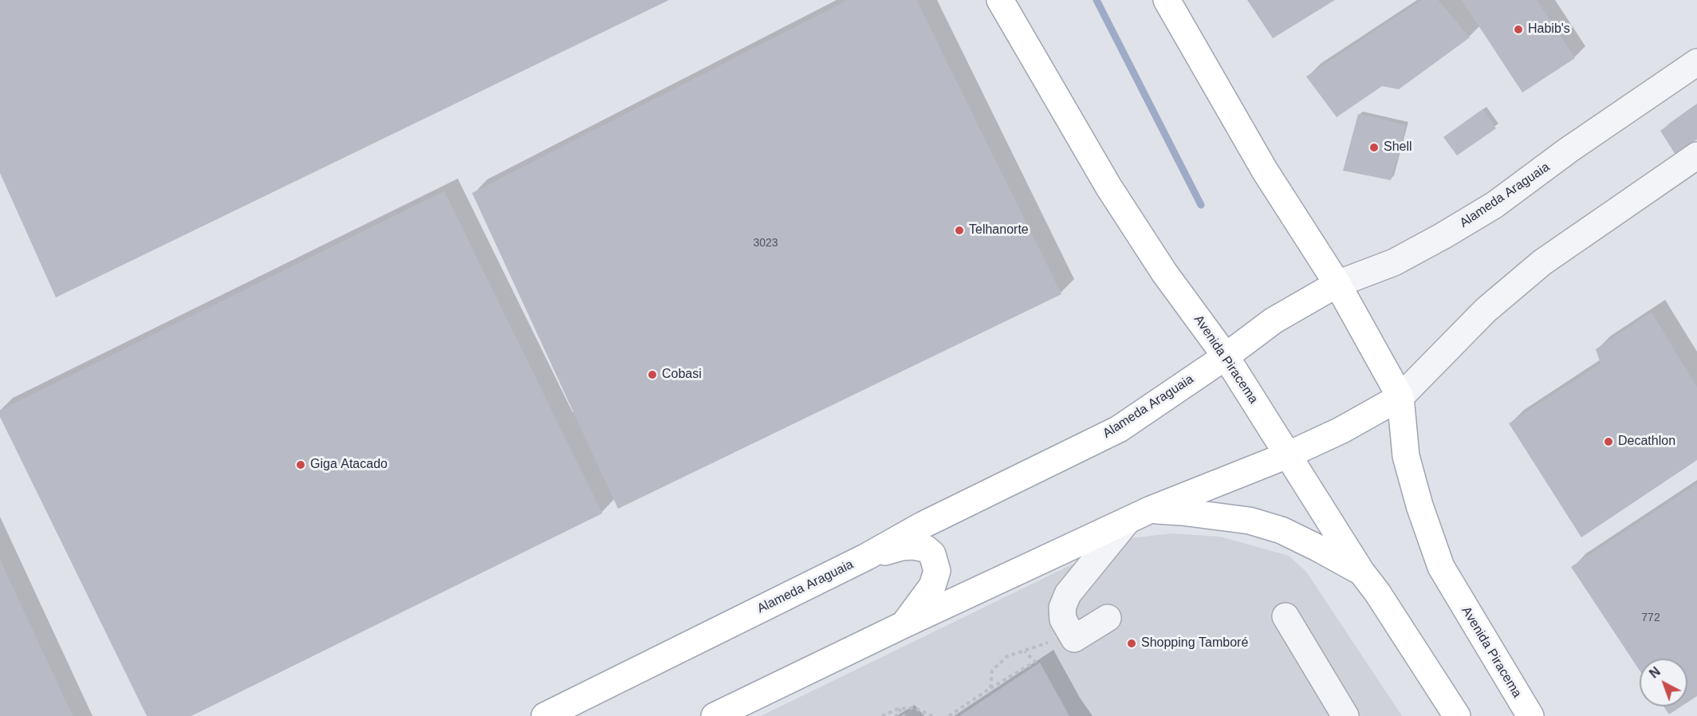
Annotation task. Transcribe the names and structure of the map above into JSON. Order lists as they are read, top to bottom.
{
  "streets": {
    "main road": ["Alameda Araguaia", "Avenida Piracema"]
  },
  "crossings": [
    ["Alameda Araguaia", "Avenida Piracema"]
  ],
  "places": [
    "Habib's",
    "Shell",
    "Telhanorte",
    "Cobasi",
    "Decathlon",
    "Giga Atacado",
    "Shopping Tamboré"
  ],
  "house_numbers": ["3023", "772"],
  "north": "top left"
}
